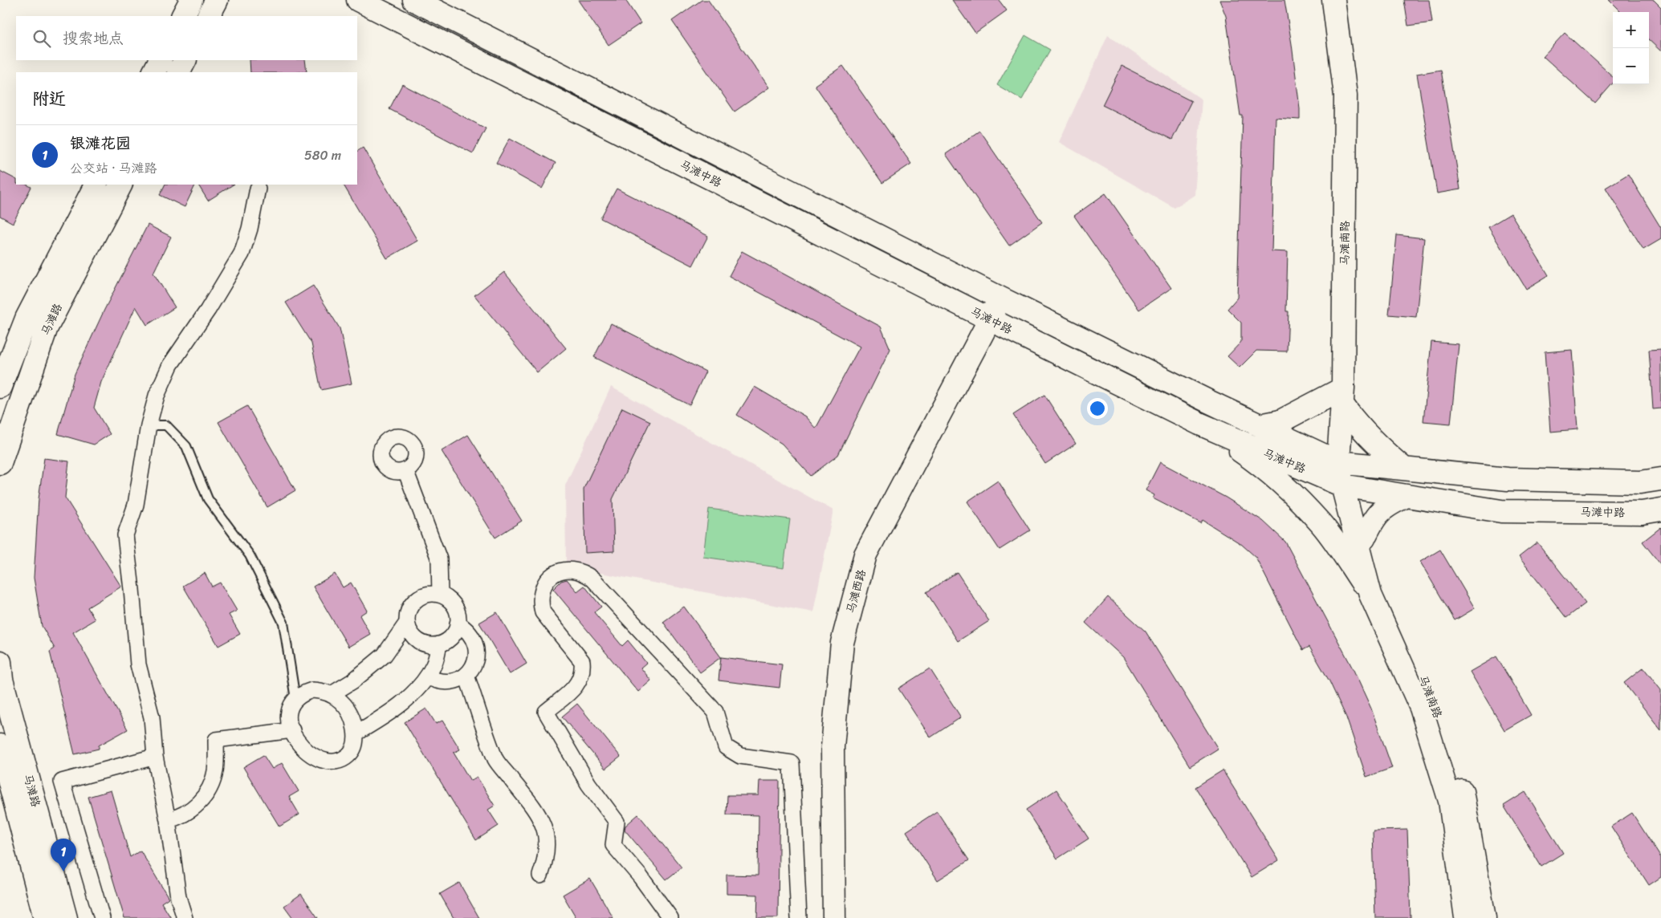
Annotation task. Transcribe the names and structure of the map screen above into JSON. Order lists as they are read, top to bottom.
{
  "streets": {
    "main road": [
      "马滩中路",
      "马滩南路",
      "马滩路",
      "马滩西路"
    ]
  },
  "crossings": [
    ["马滩中路", "马滩南路"],
    ["马滩中路", "马滩西路"]
  ],
  "page": {
    "map_buttons": ["+", "−"],
    "search": "搜索地点",
    "heading": "附近",
    "list": [
      {
        "mark": "1",
        "name": "银滩花园",
        "note": "公交站 · 马滩路",
        "value": "580 m"
      }
    ],
    "pins": "1"
  }
}
